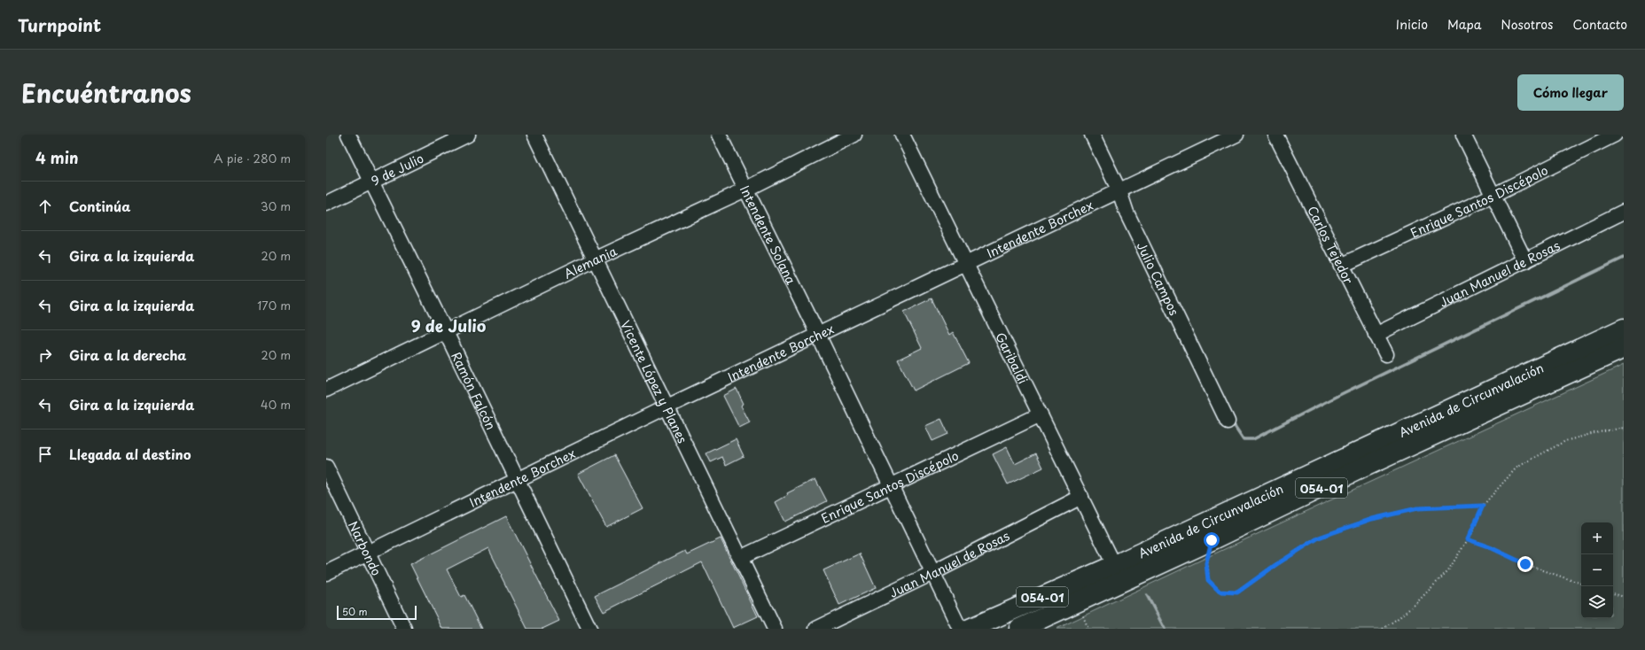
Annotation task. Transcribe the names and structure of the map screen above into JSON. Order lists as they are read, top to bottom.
{
  "streets": {
    "highway": ["Avenida de Circunvalación", "054-01"],
    "street": [
      "9 de Julio",
      "Enrique Santos Discépolo",
      "Intendente Borchex",
      "Intendente Solana",
      "Carlos Tejedor",
      "Alemania",
      "Juan Manuel de Rosas",
      "Julio Campos",
      "Garibaldi",
      "Vicente López y Planes",
      "Ramón Falcón",
      "Narbondo"
    ]
  },
  "crossings": [
    ["9 de Julio", "Ramón Falcón"],
    ["Enrique Santos Discépolo", "Intendente Solana"],
    ["Enrique Santos Discépolo", "Carlos Tejedor"],
    ["Enrique Santos Discépolo", "Garibaldi"],
    ["Enrique Santos Discépolo", "Vicente López y Planes"],
    ["Intendente Borchex", "Intendente Solana"],
    ["Intendente Borchex", "Julio Campos"],
    ["Intendente Borchex", "Garibaldi"],
    ["Intendente Borchex", "Vicente López y Planes"],
    ["Intendente Borchex", "Ramón Falcón"],
    ["Intendente Borchex", "Narbondo"],
    ["Intendente Solana", "Alemania"],
    ["Intendente Solana", "Juan Manuel de Rosas"],
    ["Carlos Tejedor", "Juan Manuel de Rosas"],
    ["Alemania", "Vicente López y Planes"],
    ["Alemania", "Ramón Falcón"],
    ["Juan Manuel de Rosas", "Garibaldi"],
    ["Garibaldi", "Avenida de Circunvalación"]
  ],
  "districts": ["9 de Julio"],
  "scale_bar": "50 m",
  "page": {
    "header": "Turnpoint",
    "nav": [
      "Inicio",
      "Mapa",
      "Nosotros",
      "Contacto"
    ],
    "title": "Encuéntranos",
    "buttons": "Cómo llegar",
    "heading": ["4 min", "A pie · 280 m"],
    "list": [
      ["Continúa", "30 m"],
      ["Gira a la izquierda", "20 m"],
      ["Gira a la izquierda", "170 m"],
      ["Gira a la derecha", "20 m"],
      ["Gira a la izquierda", "40 m"],
      "Llegada al destino"
    ],
    "map_buttons": ["+", "−"],
    "scale": "50 m"
  }
}
